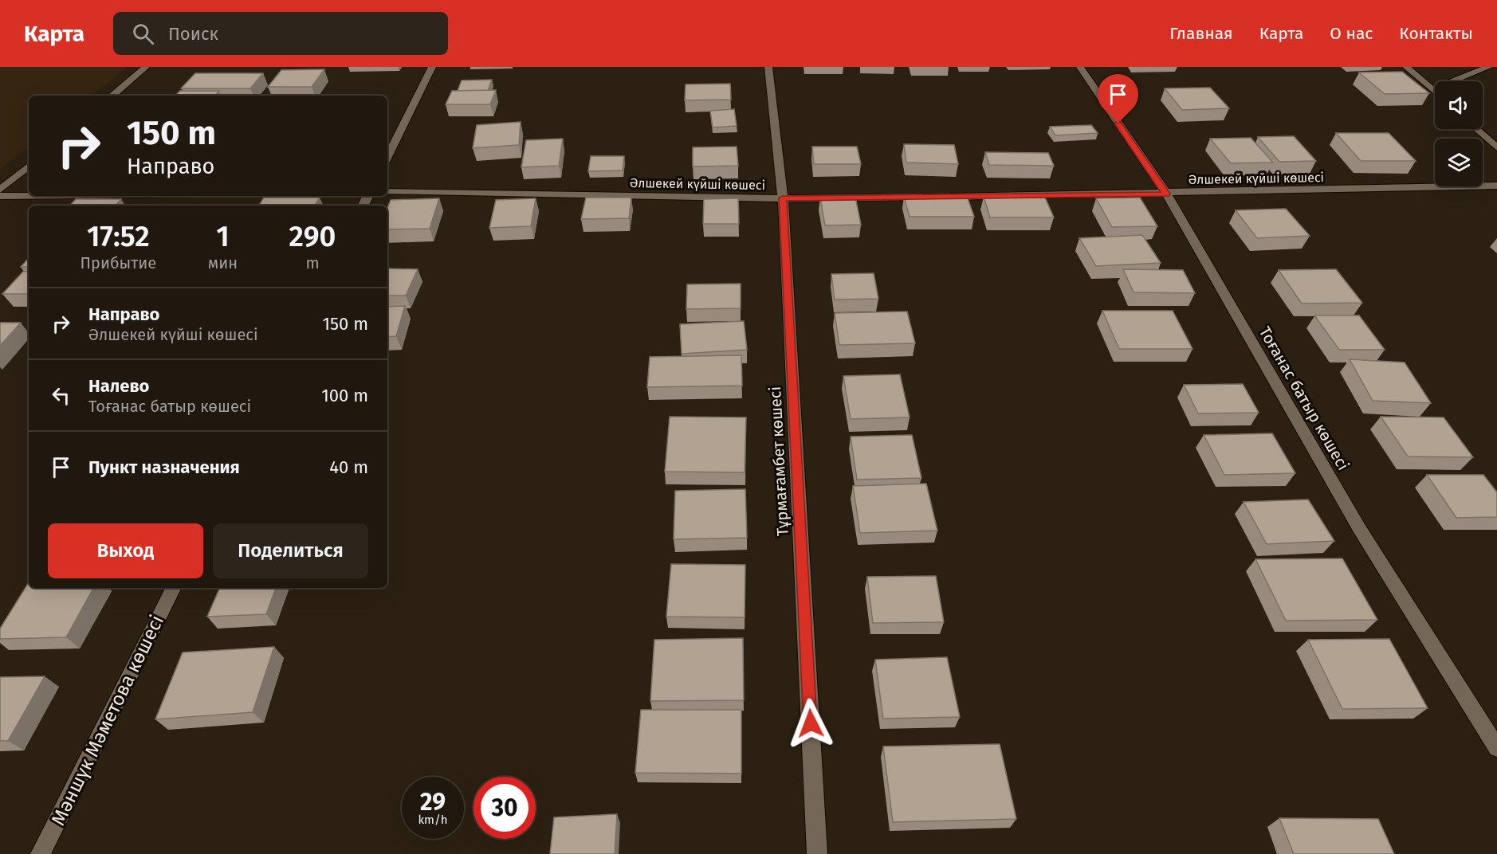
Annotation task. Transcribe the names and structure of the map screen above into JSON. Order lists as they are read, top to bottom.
{
  "streets": {
    "street": [
      "Әлшекей күйші көшесі",
      "Тоғанас батыр көшесі",
      "Тұрмағамбет көшесі",
      "Мәншүк Мәметова көшесі"
    ]
  },
  "crossings": [
    ["Әлшекей күйші көшесі", "Тоғанас батыр көшесі"],
    ["Әлшекей күйші көшесі", "Тұрмағамбет көшесі"]
  ],
  "page": {
    "header": "Карта",
    "search": "Поиск",
    "nav": [
      "Главная",
      "Карта",
      "О нас",
      "Контакты"
    ],
    "turn": ["150 m", "Направо"],
    "eta": [
      "17:52",
      "Прибытие",
      "1",
      "мин",
      "290",
      "m"
    ],
    "list": [
      {
        "name": "Направо",
        "note": "Әлшекей күйші көшесі",
        "value": "150 m"
      },
      {
        "name": "Налево",
        "note": "Тоғанас батыр көшесі",
        "value": "100 m"
      },
      {
        "name": "Пункт назначения",
        "value": "40 m"
      }
    ],
    "buttons": ["Выход", "Поделиться"],
    "speed": "29 km/h",
    "limit": "30"
  }
}
